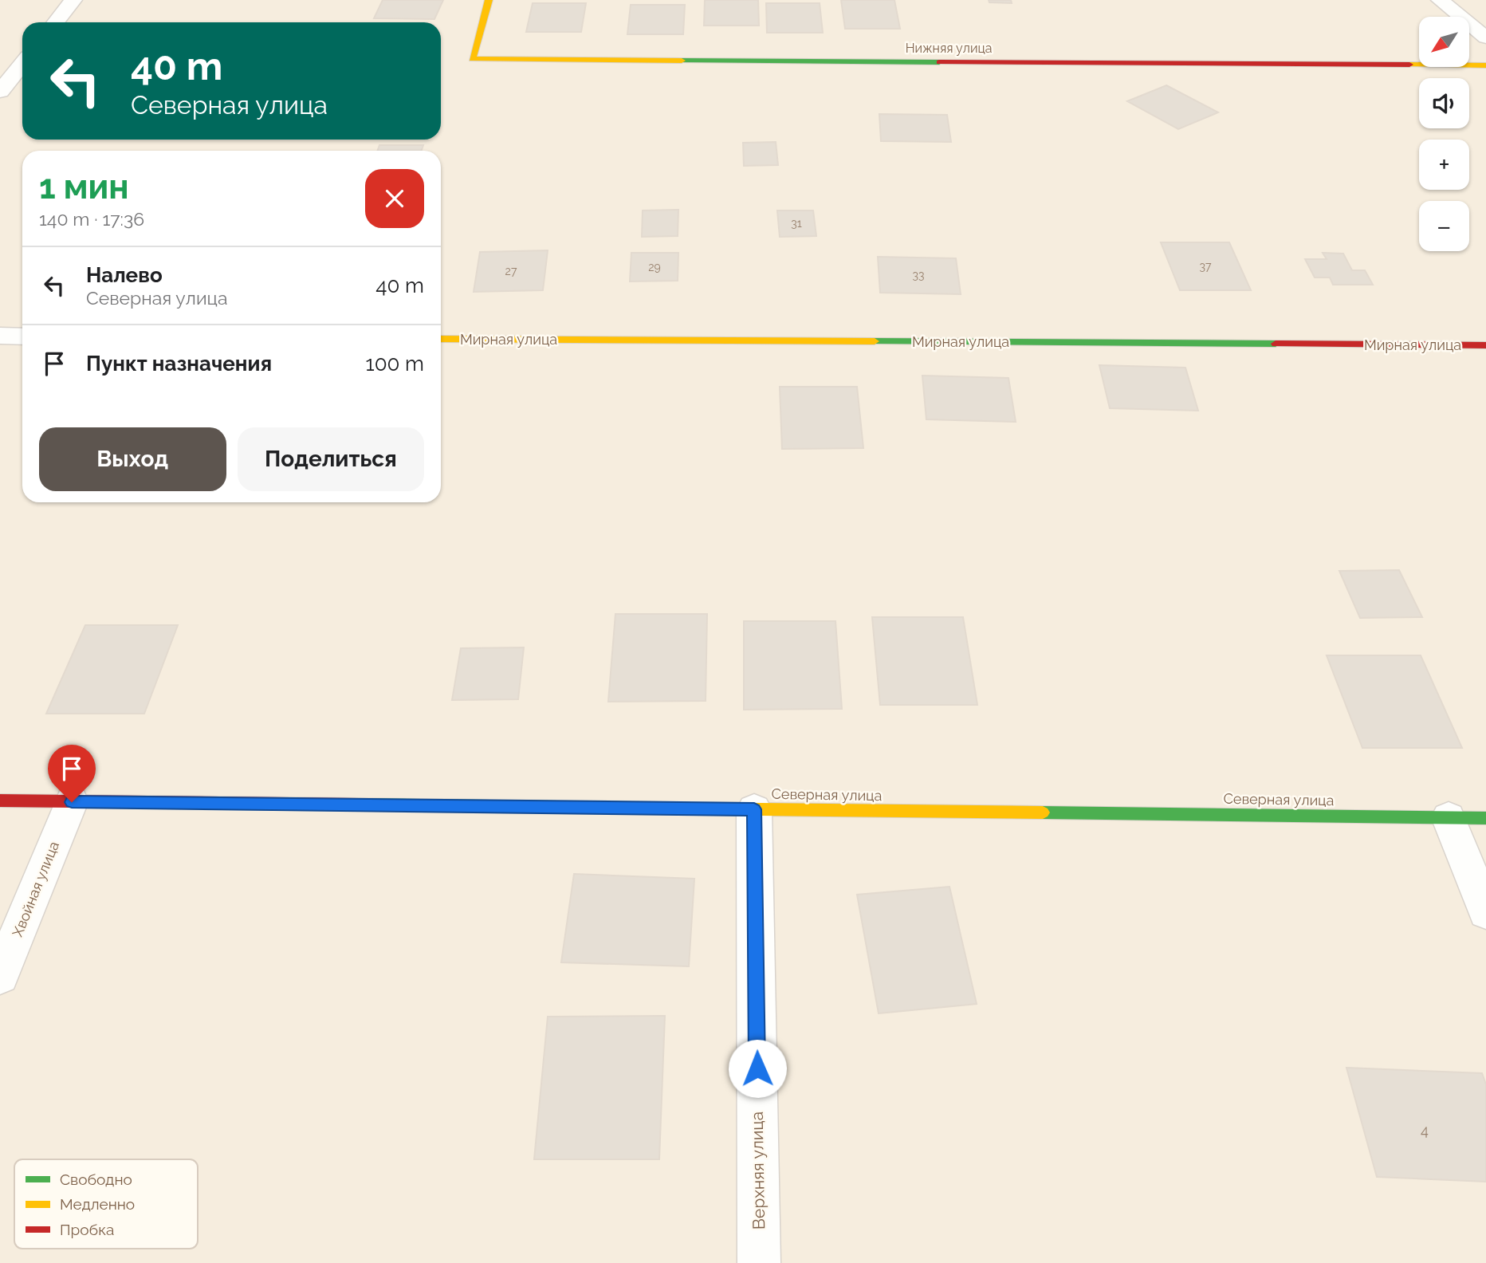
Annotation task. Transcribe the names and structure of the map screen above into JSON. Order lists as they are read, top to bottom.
{
  "streets": {
    "street": [
      "Нижняя улица",
      "Мирная улица",
      "Северная улица",
      "Хвойная улица",
      "Верхняя улица"
    ]
  },
  "crossings": [
    ["Северная улица", "Хвойная улица"],
    ["Северная улица", "Верхняя улица"]
  ],
  "house_numbers": [
    "31",
    "37",
    "29",
    "27",
    "33",
    "4"
  ],
  "legend": ["Свободно", "Медленно", "Пробка"],
  "north": "bottom left",
  "page": {
    "map_buttons": ["+", "−"],
    "turn": ["40 m", "Северная улица"],
    "heading": ["1 мин", "140 m · 17:36"],
    "list": [
      {
        "name": "Налево",
        "note": "Северная улица",
        "value": "40 m"
      },
      {
        "name": "Пункт назначения",
        "value": "100 m"
      }
    ],
    "buttons": ["Выход", "Поделиться"]
  }
}
